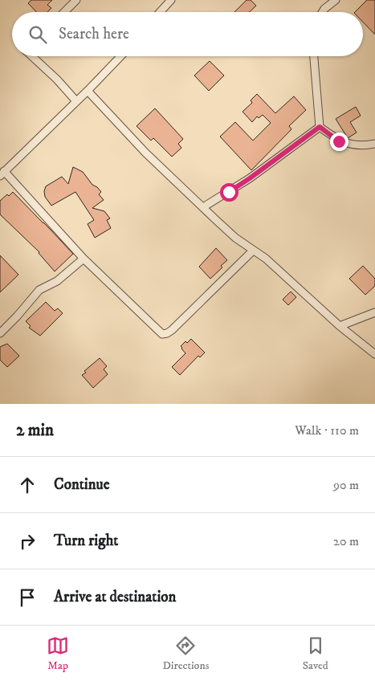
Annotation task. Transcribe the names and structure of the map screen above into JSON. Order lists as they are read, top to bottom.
{
  "page": {
    "search": "Search here",
    "heading": ["2 min", "Walk · 110 m"],
    "list": [
      ["Continue", "90 m"],
      ["Turn right", "20 m"],
      "Arrive at destination"
    ],
    "nav": ["Map", "Directions", "Saved"]
  }
}
